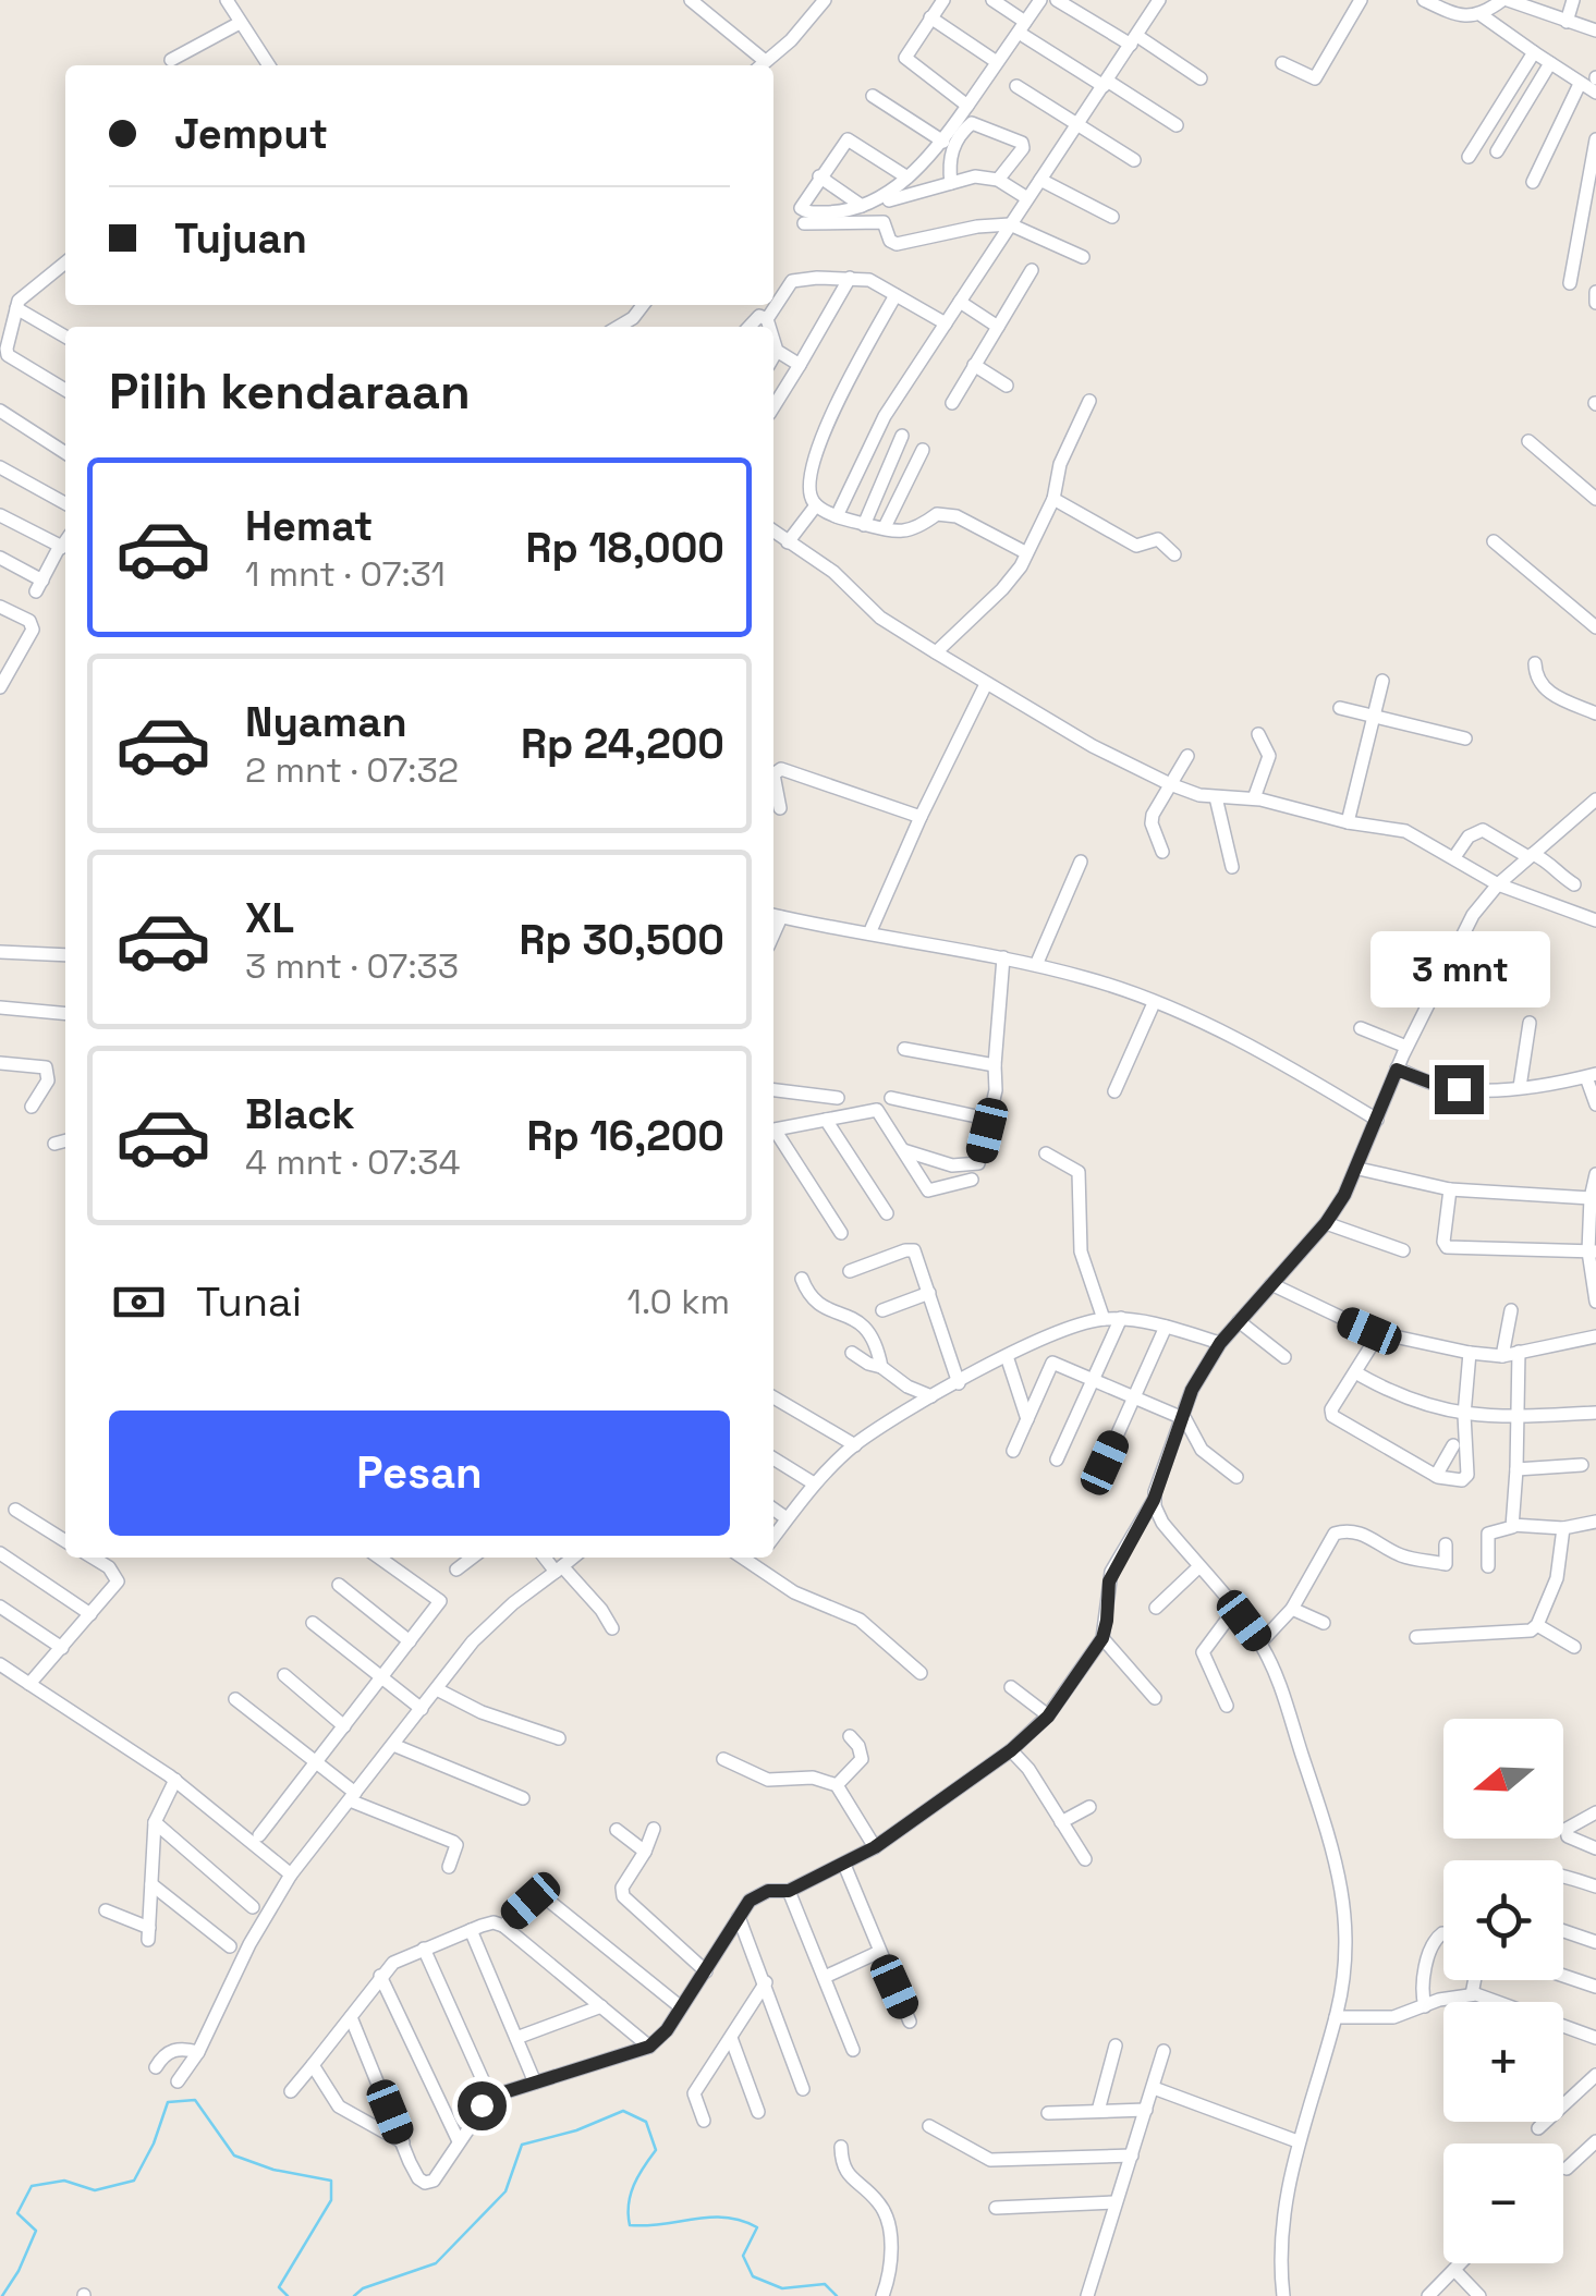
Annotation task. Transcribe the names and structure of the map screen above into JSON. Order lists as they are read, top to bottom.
{
  "north": "left",
  "page": {
    "banner": ["Jemput", "Tujuan"],
    "heading": "Pilih kendaraan",
    "list": [
      {
        "name": "Hemat",
        "note": "1 mnt · 07:31",
        "value": "Rp 18,000"
      },
      {
        "name": "Nyaman",
        "note": "2 mnt · 07:32",
        "value": "Rp 24,200"
      },
      {
        "name": "XL",
        "note": "3 mnt · 07:33",
        "value": "Rp 30,500"
      },
      {
        "name": "Black",
        "note": "4 mnt · 07:34",
        "value": "Rp 16,200"
      }
    ],
    "bubble": "3 mnt",
    "pay": ["Tunai", "1.0 km"],
    "buttons": "Pesan",
    "map_buttons": ["+", "−"]
  }
}
